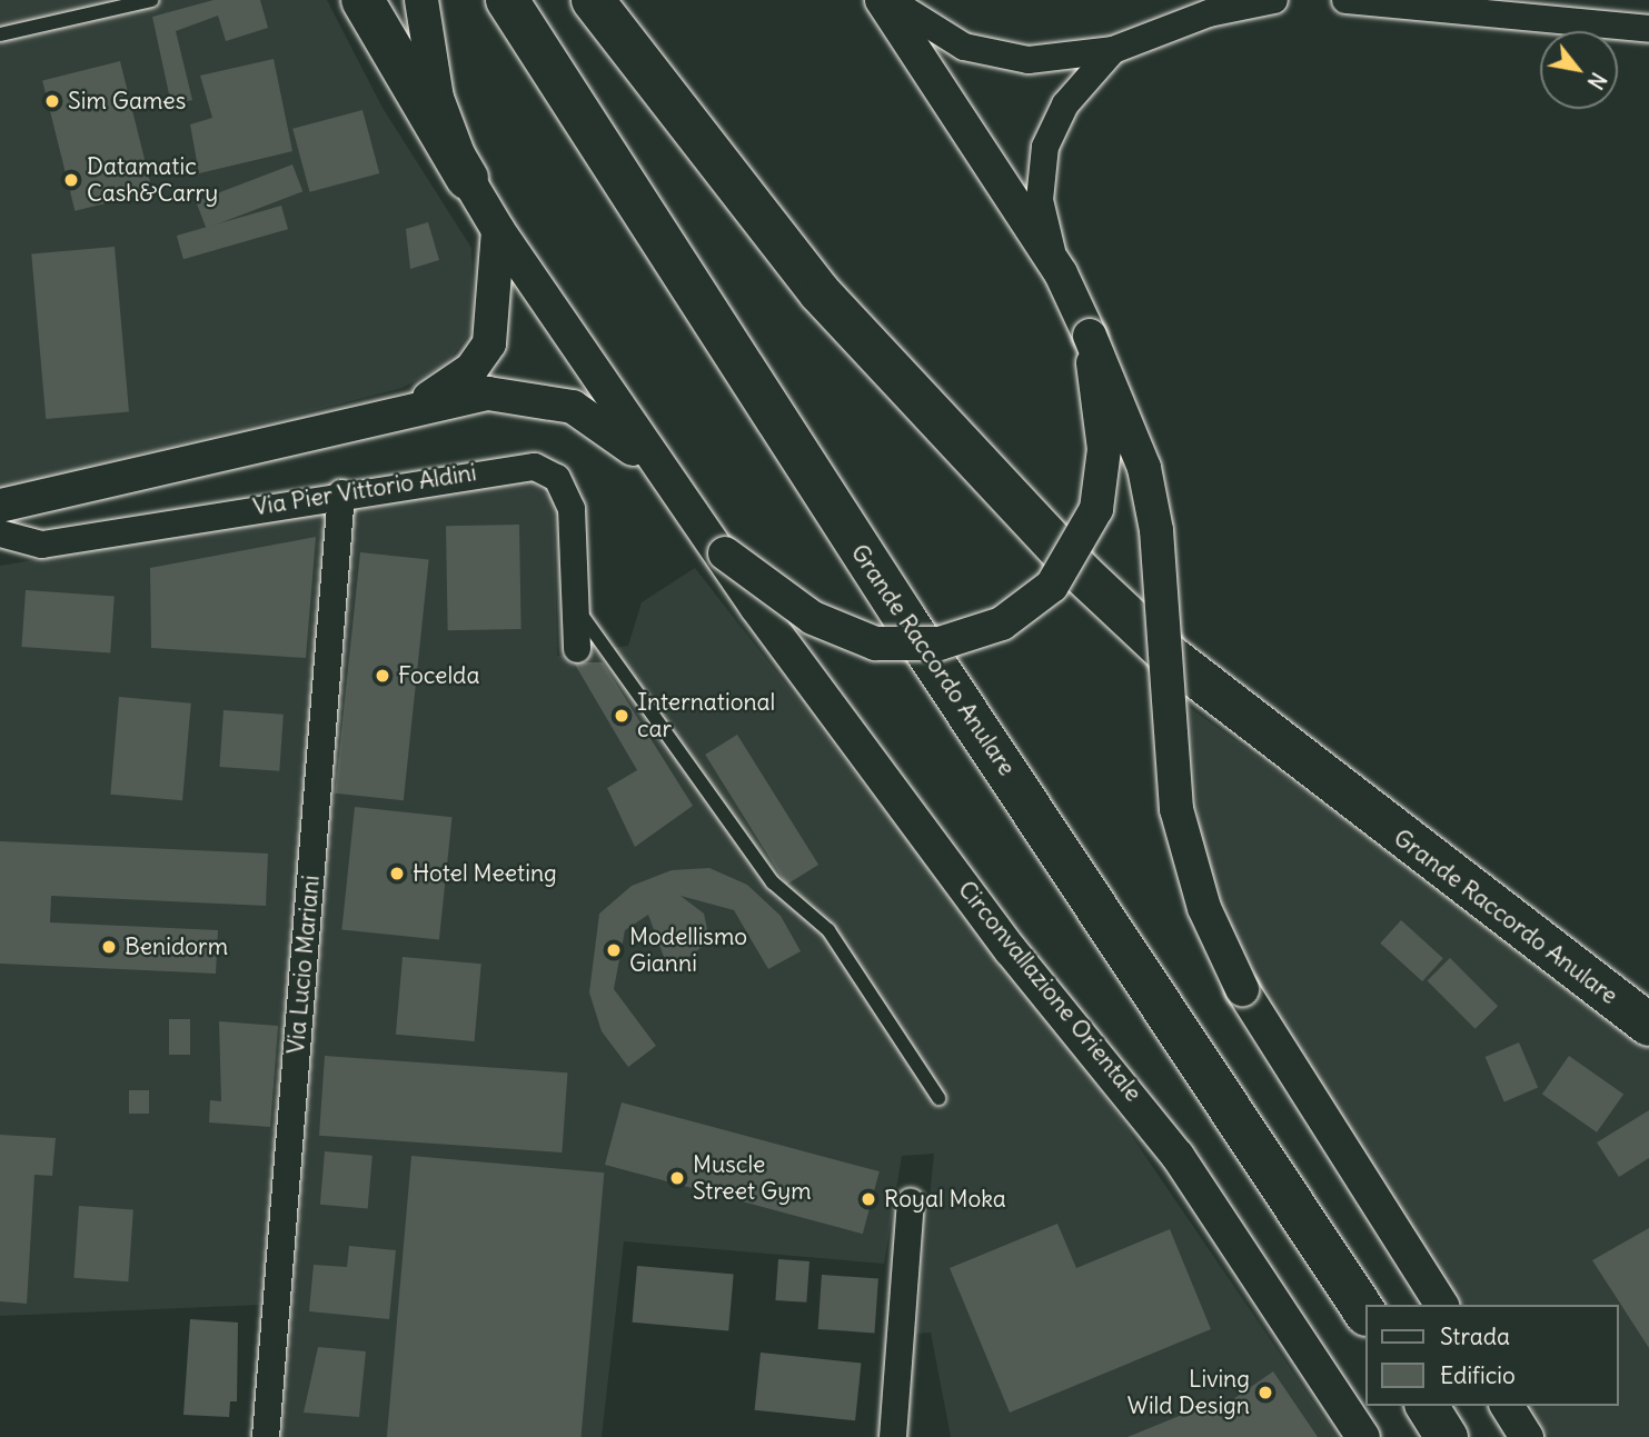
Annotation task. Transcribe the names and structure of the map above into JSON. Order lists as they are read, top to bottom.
{
  "streets": {
    "highway": ["Grande Raccordo Anulare"],
    "street": ["Via Pier Vittorio Aldini", "Via Lucio Mariani", "Circonvallazione Orientale"]
  },
  "crossings": [
    ["Via Pier Vittorio Aldini", "Via Lucio Mariani"]
  ],
  "places": [
    "Sim Games",
    "Datamatic Cash&Carry",
    "Focelda",
    "International car",
    "Hotel Meeting",
    "Benidorm",
    "Modellismo Gianni",
    "Muscle Street Gym",
    "Royal Moka",
    "Living Wild Design"
  ],
  "legend": ["Strada", "Edificio"],
  "north": "bottom right"
}
